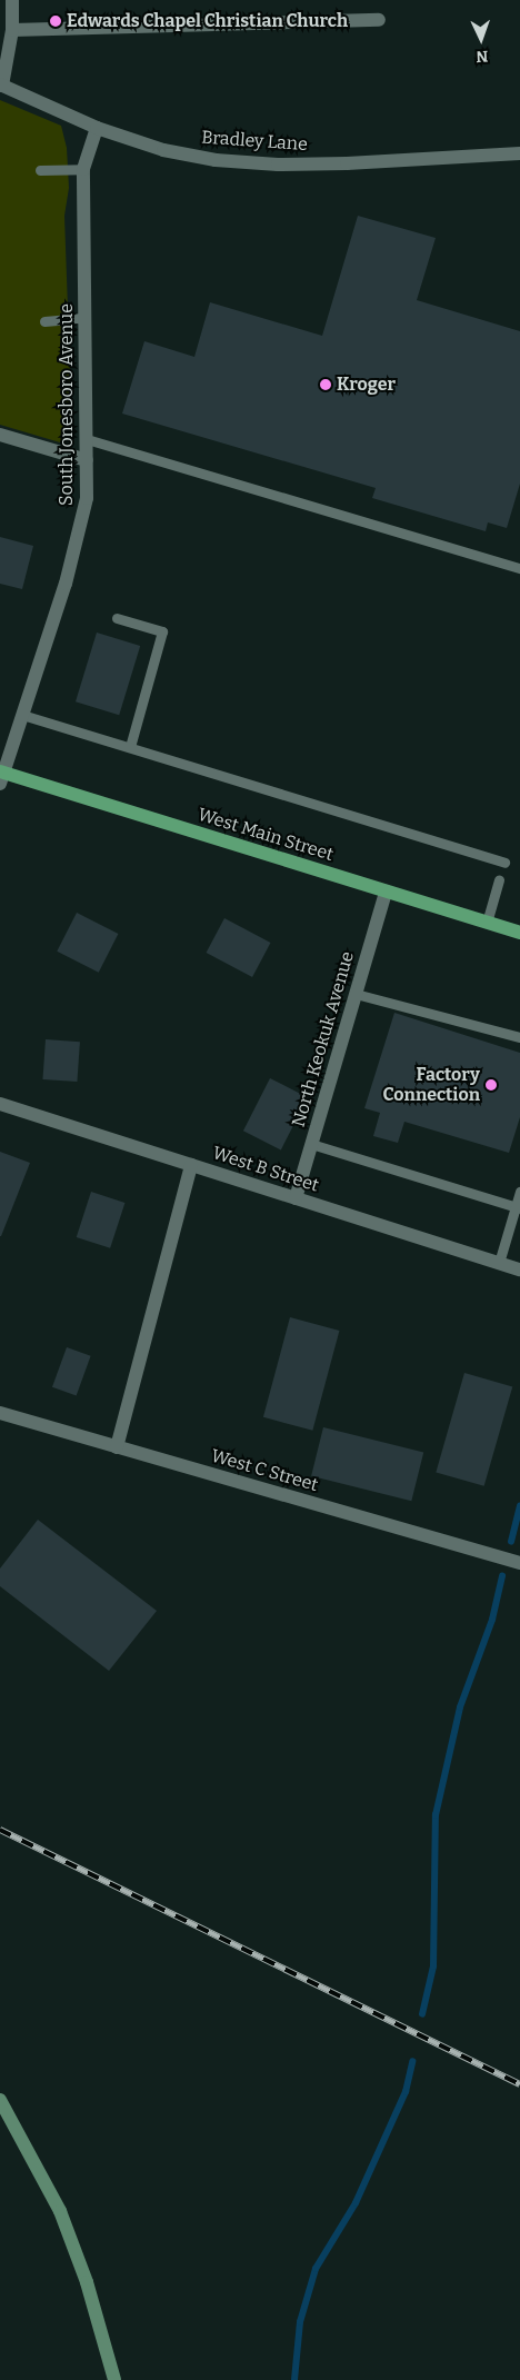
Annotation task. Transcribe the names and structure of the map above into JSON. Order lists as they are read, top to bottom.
{
  "streets": {
    "main road": ["West Main Street"],
    "street": [
      "Bradley Lane",
      "South Jonesboro Avenue",
      "North Keokuk Avenue",
      "West B Street",
      "West C Street"
    ]
  },
  "crossings": [
    ["Bradley Lane", "South Jonesboro Avenue"],
    ["South Jonesboro Avenue", "West Main Street"],
    ["West Main Street", "North Keokuk Avenue"],
    ["North Keokuk Avenue", "West B Street"]
  ],
  "places": ["Edwards Chapel Christian Church", "Kroger", "Factory Connection"],
  "north": "bottom"
}
